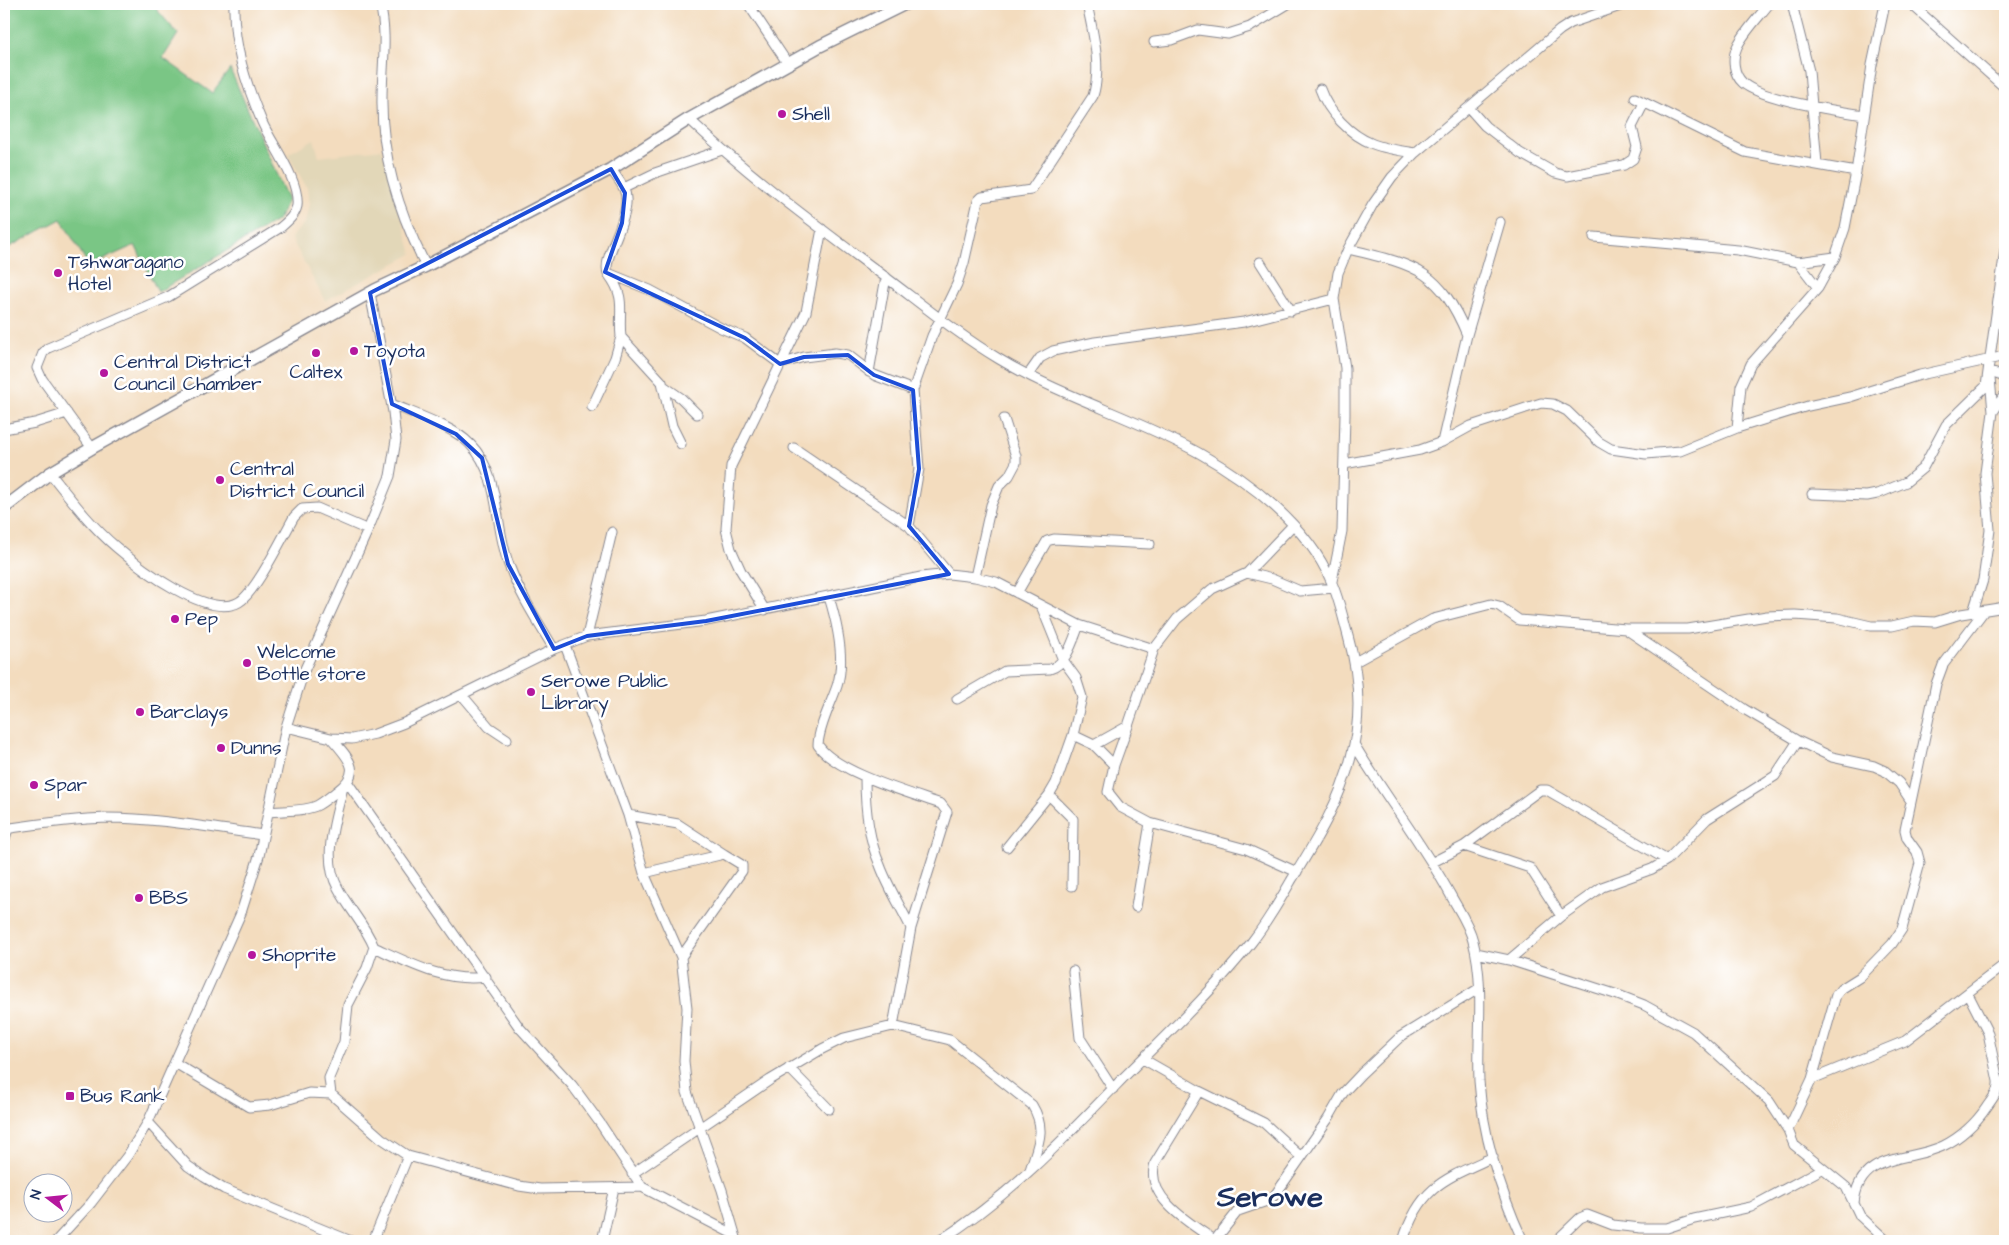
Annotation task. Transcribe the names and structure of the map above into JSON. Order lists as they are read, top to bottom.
{
  "districts": ["Serowe"],
  "places": {
    "other": [
      "Shell",
      "Tshwaragano Hotel",
      "Toyota",
      "Caltex",
      "Central District Council Chamber",
      "Central District Council",
      "Pep",
      "Welcome Bottle store",
      "Serowe Public Library",
      "Barclays",
      "Dunns",
      "Spar",
      "BBS",
      "Shoprite"
    ],
    "transit": ["Bus Rank"]
  },
  "north": "left"
}
